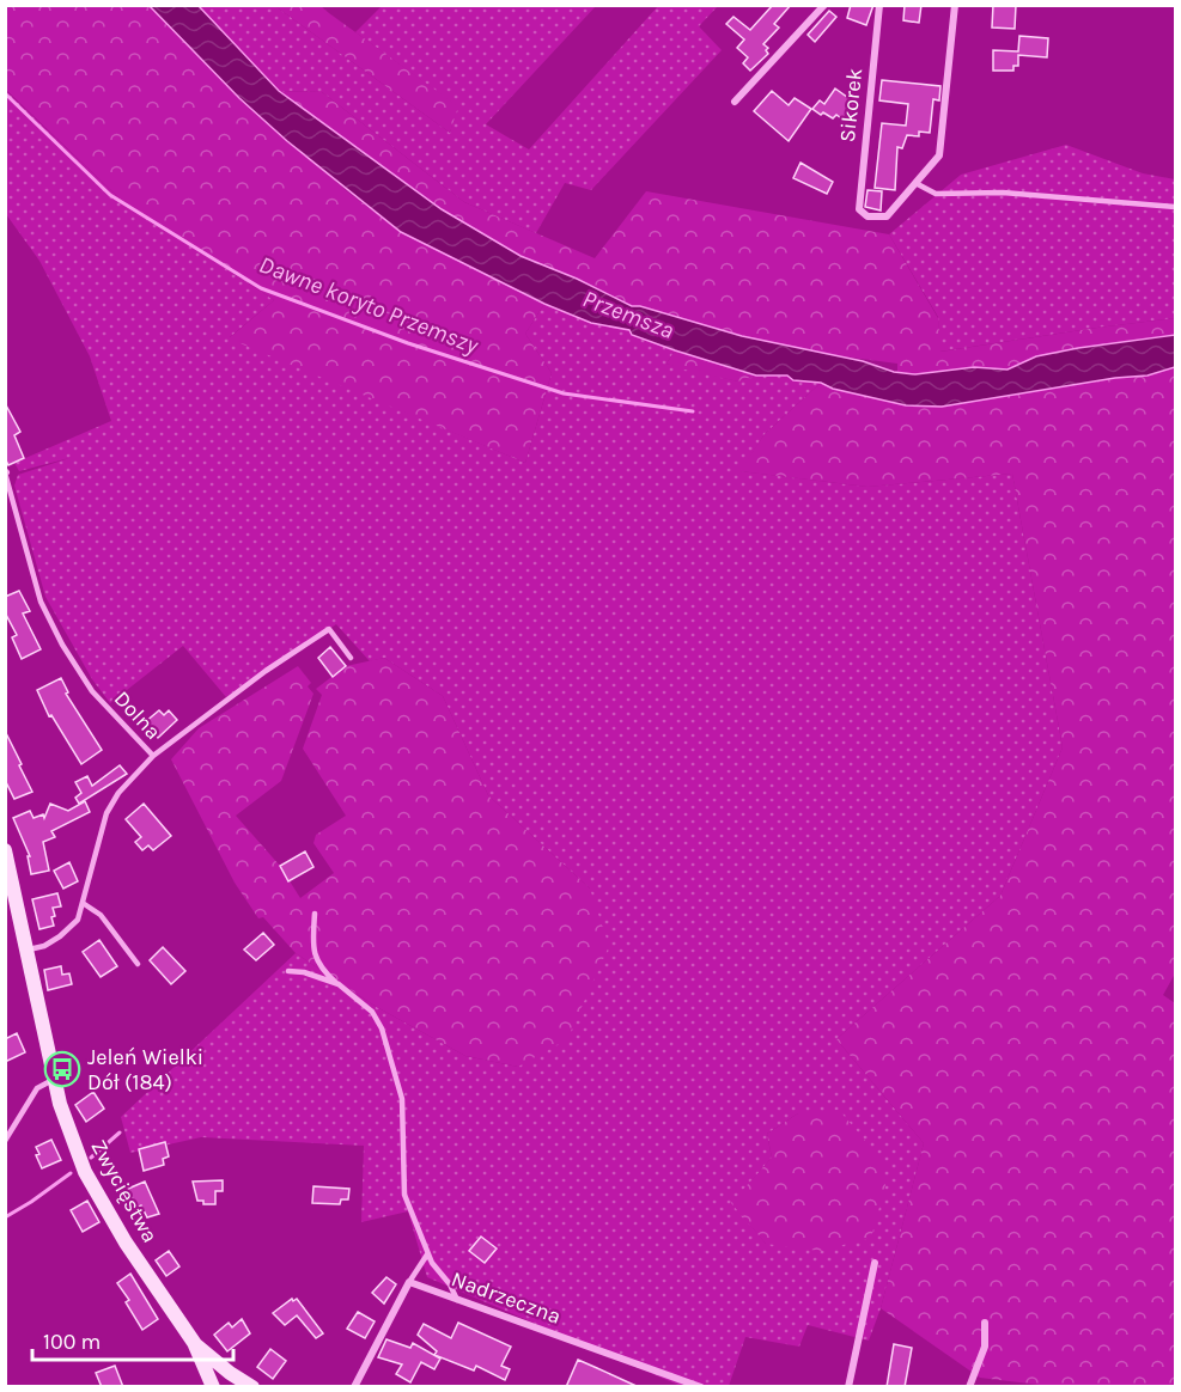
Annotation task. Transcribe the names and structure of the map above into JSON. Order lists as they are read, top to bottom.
{
  "streets": {
    "street": ["Sikorek", "Zwycięstwa", "Nadrzeczna"],
    "lane": ["Dolna"]
  },
  "crossings": [
    ["Dolna", "Zwycięstwa"]
  ],
  "water": ["Dawne koryto Przemszy", "Przemsza"],
  "places": {
    "bus stop": ["Jeleń Wielki Dół (184)"]
  },
  "scale_bar": "100 m"
}
